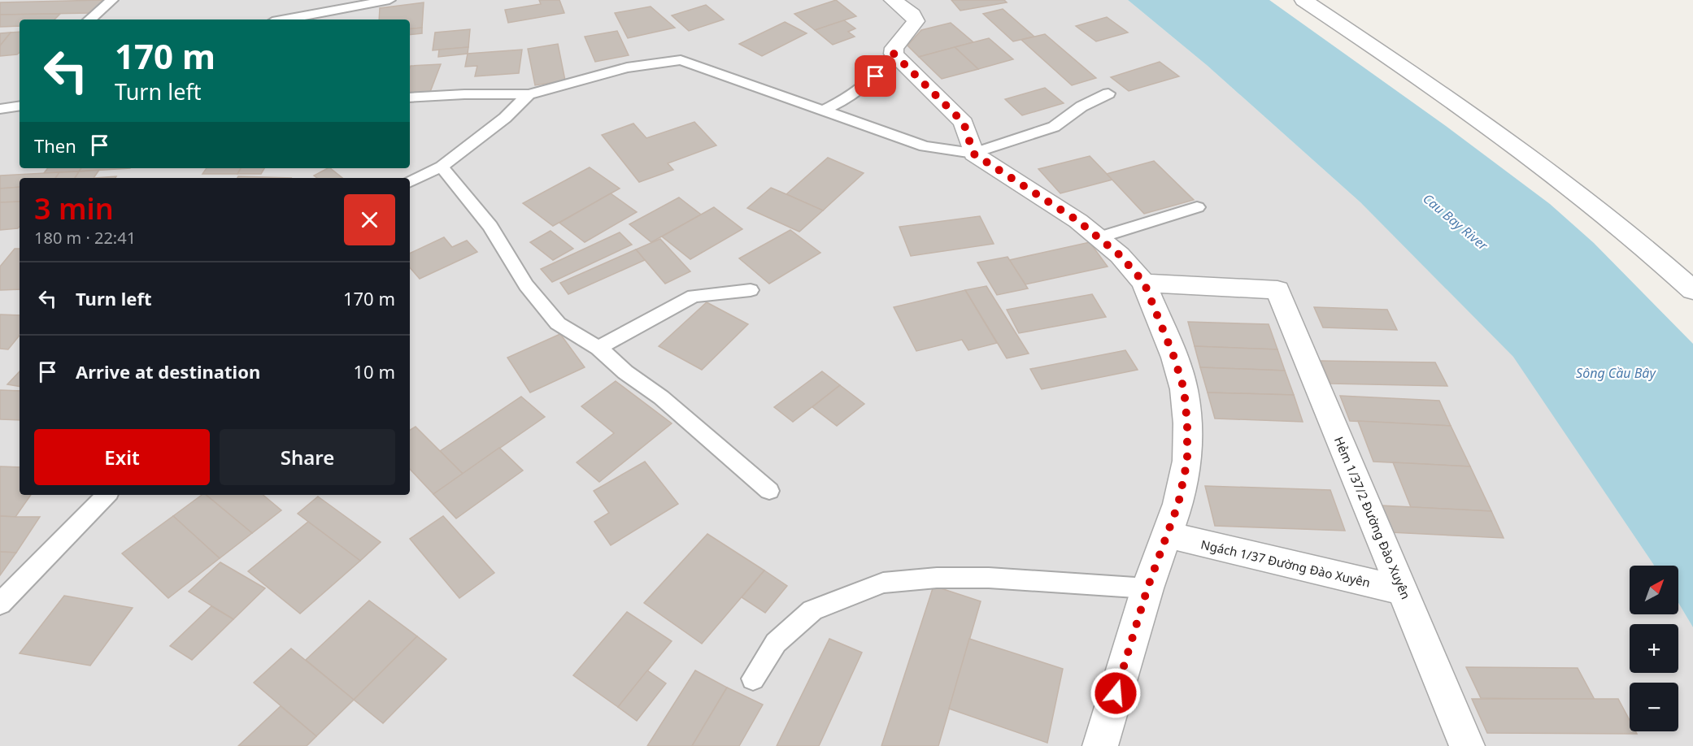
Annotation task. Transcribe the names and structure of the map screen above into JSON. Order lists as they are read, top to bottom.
{
  "streets": {
    "street": ["Hẻm 1/37/2 Đường Đào Xuyên", "Ngách 1/37 Đường Đào Xuyên"]
  },
  "crossings": [
    ["Hẻm 1/37/2 Đường Đào Xuyên", "Ngách 1/37 Đường Đào Xuyên"]
  ],
  "water": ["Cau Bay River", "Sông Cầu Bây"],
  "north": "top right",
  "page": {
    "turn": ["170 m", "Turn left"],
    "then": "Then",
    "heading": ["3 min", "180 m · 22:41"],
    "list": [
      {
        "name": "Turn left",
        "value": "170 m"
      },
      {
        "name": "Arrive at destination",
        "value": "10 m"
      }
    ],
    "buttons": ["Exit", "Share"],
    "map_buttons": ["+", "−"]
  }
}
